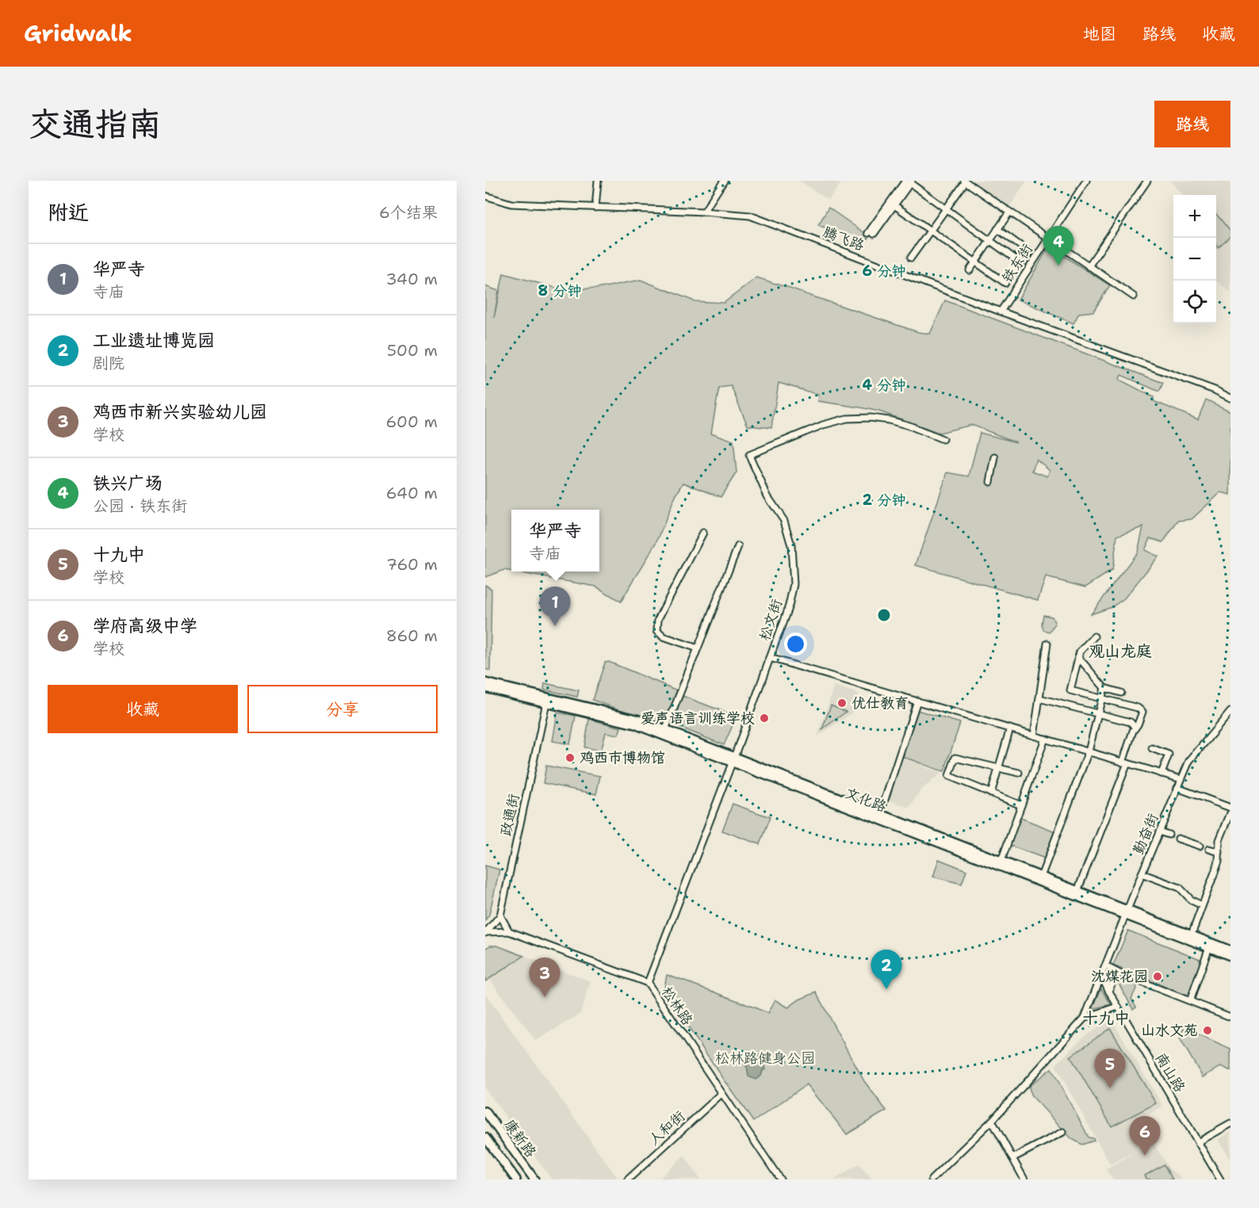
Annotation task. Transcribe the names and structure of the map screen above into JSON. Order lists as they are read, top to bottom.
{
  "streets": {
    "main road": ["文化路", "康新路"],
    "street": [
      "腾飞路",
      "铁东街",
      "松文街",
      "政通街",
      "勤奋街",
      "松林路",
      "南山路",
      "人和街"
    ]
  },
  "crossings": [
    ["腾飞路", "铁东街"],
    ["松文街", "文化路"],
    ["松文街", "松林路"],
    ["文化路", "政通街"],
    ["文化路", "勤奋街"],
    ["勤奋街", "南山路"],
    ["松林路", "人和街"]
  ],
  "districts": ["观山龙庭", "十九中"],
  "parks": ["松林路健身公园"],
  "places": [
    "优仕教育",
    "爱声语言训练学校",
    "鸡西市博物馆",
    "沈煤花园",
    "山水文苑"
  ],
  "page": {
    "header": "Gridwalk",
    "nav": ["地图", "路线", "收藏"],
    "buttons": [
      "路线",
      ["收藏", "分享"]
    ],
    "title": "交通指南",
    "heading": ["附近", "6个结果"],
    "map_buttons": ["+", "−"],
    "pins": [
      "4",
      "1",
      "2",
      "3",
      "5",
      "6"
    ],
    "list": [
      {
        "mark": "1",
        "name": "华严寺",
        "note": "寺庙",
        "value": "340 m"
      },
      {
        "mark": "2",
        "name": "工业遗址博览园",
        "note": "剧院",
        "value": "500 m"
      },
      {
        "mark": "3",
        "name": "鸡西市新兴实验幼儿园",
        "note": "学校",
        "value": "600 m"
      },
      {
        "mark": "4",
        "name": "铁兴广场",
        "note": "公园 · 铁东街",
        "value": "640 m"
      },
      {
        "mark": "5",
        "name": "十九中",
        "note": "学校",
        "value": "760 m"
      },
      {
        "mark": "6",
        "name": "学府高级中学",
        "note": "学校",
        "value": "860 m"
      }
    ],
    "popup": ["华严寺", "寺庙"]
  },
  "rings": [
    "6 分钟",
    "8 分钟",
    "4 分钟",
    "2 分钟"
  ]
}
